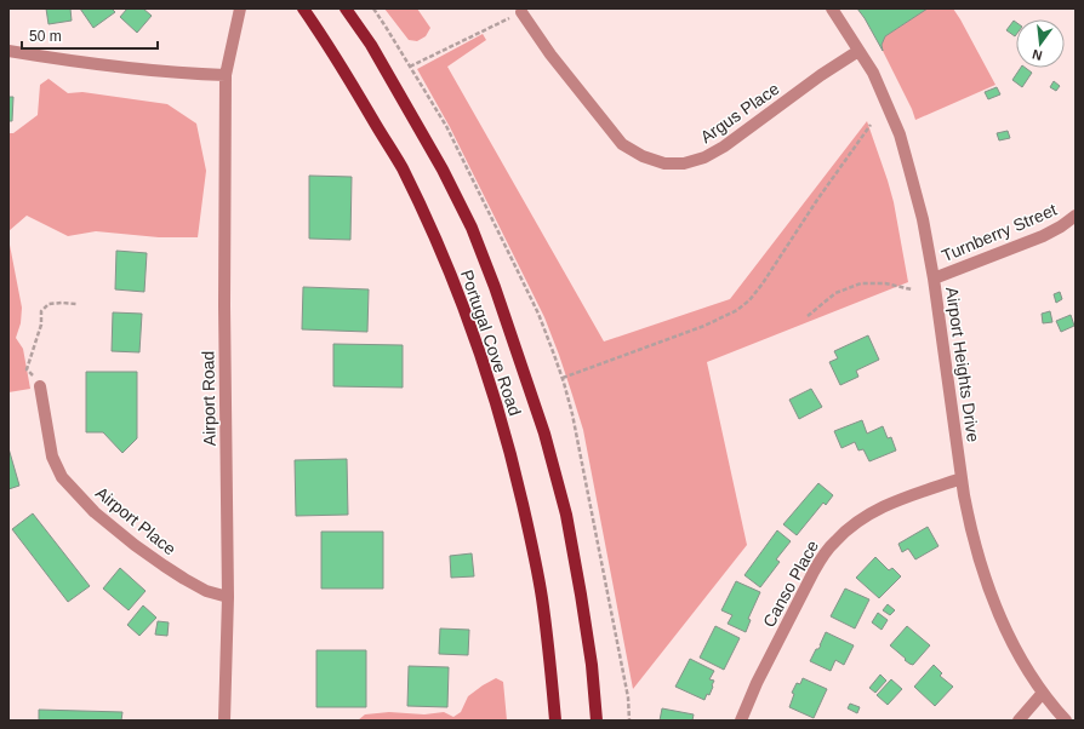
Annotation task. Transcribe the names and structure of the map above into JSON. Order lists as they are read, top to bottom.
{
  "streets": {
    "main road": ["Portugal Cove Road"],
    "street": [
      "Argus Place",
      "Turnberry Street",
      "Airport Heights Drive",
      "Airport Road",
      "Airport Place",
      "Canso Place"
    ]
  },
  "crossings": [
    ["Argus Place", "Airport Heights Drive"],
    ["Turnberry Street", "Airport Heights Drive"],
    ["Airport Heights Drive", "Canso Place"],
    ["Airport Road", "Airport Place"]
  ],
  "scale_bar": "50 m",
  "north": "bottom"
}
